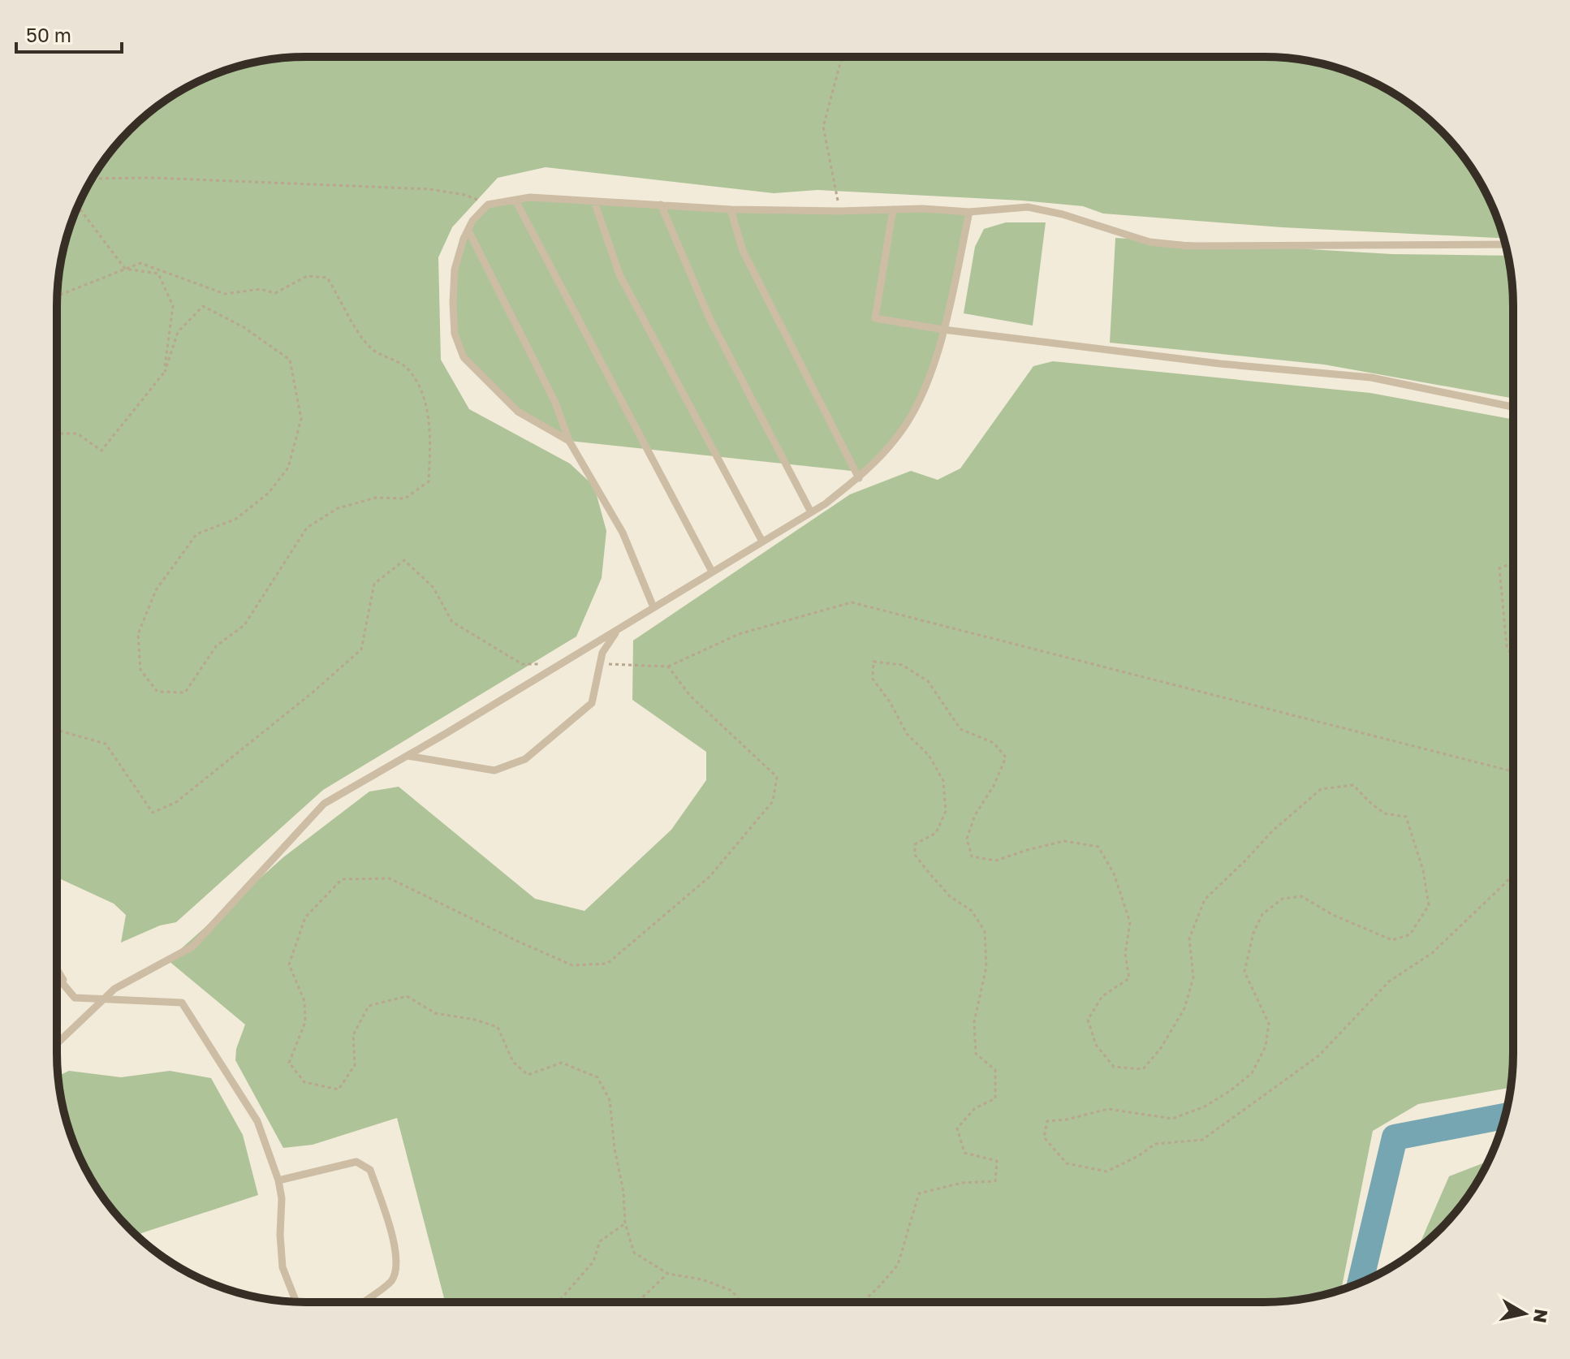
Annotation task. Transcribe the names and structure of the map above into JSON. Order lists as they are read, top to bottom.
{
  "scale_bar": "50 m",
  "north": "right"
}
